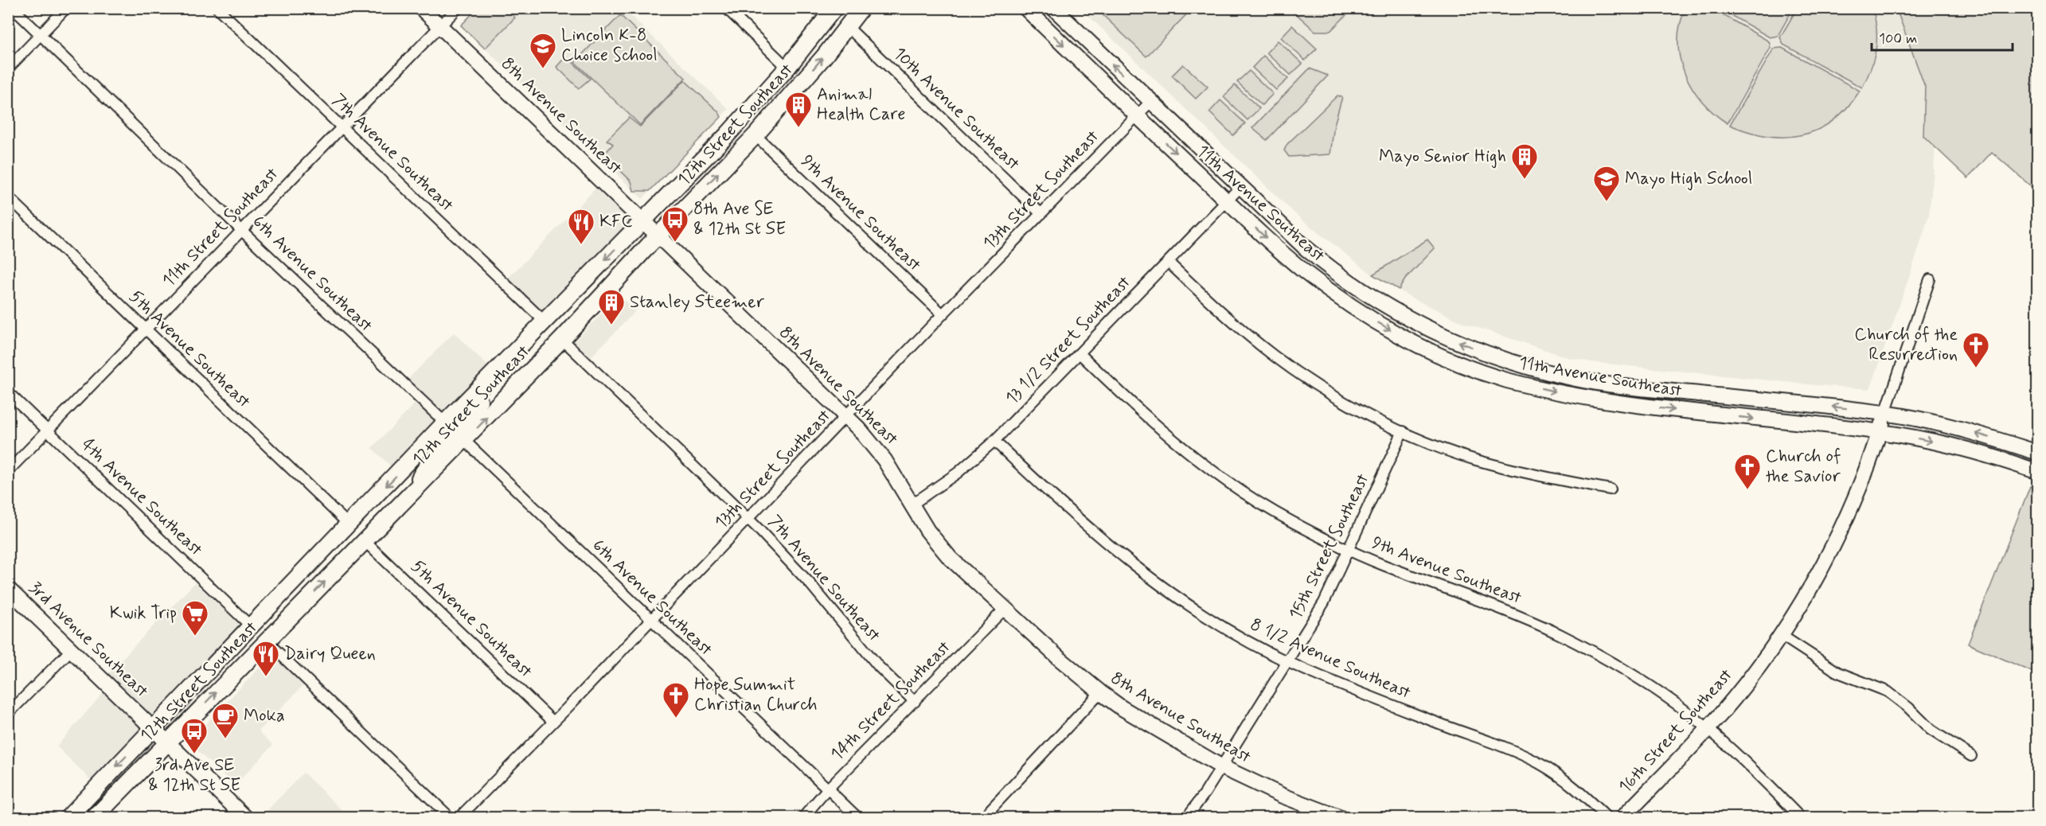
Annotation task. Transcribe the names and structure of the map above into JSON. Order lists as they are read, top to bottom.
{
  "streets": {
    "main road": [
      "8th Avenue Southeast",
      "12th Street Southeast",
      "11th Avenue Southeast",
      "3rd Avenue Southeast",
      "16th Street Southeast"
    ],
    "street": [
      "10th Avenue Southeast",
      "7th Avenue Southeast",
      "13th Street Southeast",
      "9th Avenue Southeast",
      "11th Street Southeast",
      "6th Avenue Southeast",
      "13 1/2 Street Southeast",
      "5th Avenue Southeast",
      "4th Avenue Southeast",
      "15th Street Southeast",
      "8 1/2 Avenue Southeast",
      "14th Street Southeast"
    ]
  },
  "crossings": [
    ["10th Avenue Southeast", "12th Street Southeast"],
    ["10th Avenue Southeast", "13th Street Southeast"],
    ["8th Avenue Southeast", "12th Street Southeast"],
    ["8th Avenue Southeast", "13th Street Southeast"],
    ["8th Avenue Southeast", "11th Street Southeast"],
    ["8th Avenue Southeast", "13 1/2 Street Southeast"],
    ["8th Avenue Southeast", "15th Street Southeast"],
    ["8th Avenue Southeast", "14th Street Southeast"],
    ["12th Street Southeast", "7th Avenue Southeast"],
    ["12th Street Southeast", "9th Avenue Southeast"],
    ["12th Street Southeast", "6th Avenue Southeast"],
    ["12th Street Southeast", "5th Avenue Southeast"],
    ["12th Street Southeast", "4th Avenue Southeast"],
    ["12th Street Southeast", "3rd Avenue Southeast"],
    ["7th Avenue Southeast", "13th Street Southeast"],
    ["7th Avenue Southeast", "11th Street Southeast"],
    ["7th Avenue Southeast", "14th Street Southeast"],
    ["13th Street Southeast", "11th Avenue Southeast"],
    ["13th Street Southeast", "9th Avenue Southeast"],
    ["13th Street Southeast", "6th Avenue Southeast"],
    ["13th Street Southeast", "5th Avenue Southeast"],
    ["11th Avenue Southeast", "13 1/2 Street Southeast"],
    ["11th Avenue Southeast", "16th Street Southeast"],
    ["9th Avenue Southeast", "13 1/2 Street Southeast"],
    ["9th Avenue Southeast", "15th Street Southeast"],
    ["9th Avenue Southeast", "16th Street Southeast"],
    ["11th Street Southeast", "6th Avenue Southeast"],
    ["11th Street Southeast", "5th Avenue Southeast"],
    ["11th Street Southeast", "4th Avenue Southeast"],
    ["6th Avenue Southeast", "14th Street Southeast"],
    ["13 1/2 Street Southeast", "8 1/2 Avenue Southeast"],
    ["15th Street Southeast", "8 1/2 Avenue Southeast"]
  ],
  "places": {
    "school or university": ["Lincoln K-8 Choice School", "Mayo High School"],
    "building": ["Animal Health Care", "Mayo Senior High", "Stanley Steemer"],
    "bus stop": ["8th Ave SE & 12th St SE", "3rd Ave SE & 12th St SE"],
    "restaurant": ["KFC", "Dairy Queen"],
    "church": ["Church of the Resurrection", "Church of the Savior", "Hope Summit Christian Church"],
    "supermarket": ["Kwik Trip"],
    "cafe": ["Moka"]
  },
  "scale_bar": "100 m"
}
